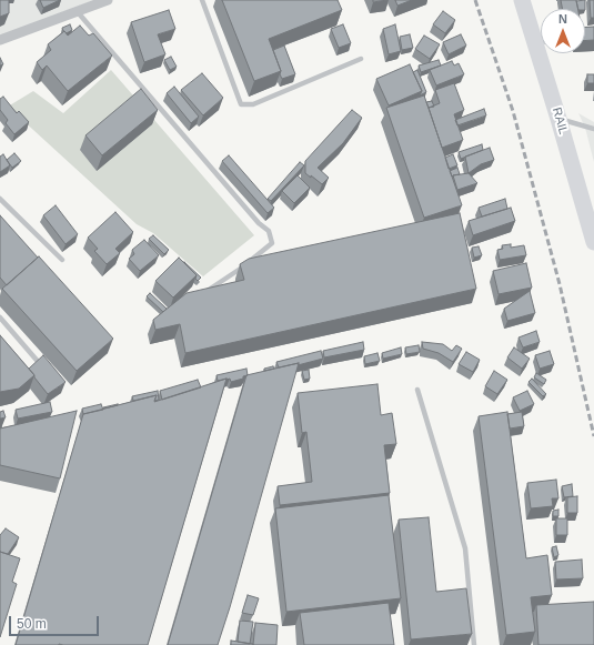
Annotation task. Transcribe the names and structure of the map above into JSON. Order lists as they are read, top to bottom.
{
  "streets": {
    "main road": ["RAIL"]
  },
  "scale_bar": "50 m",
  "north": "top"
}
